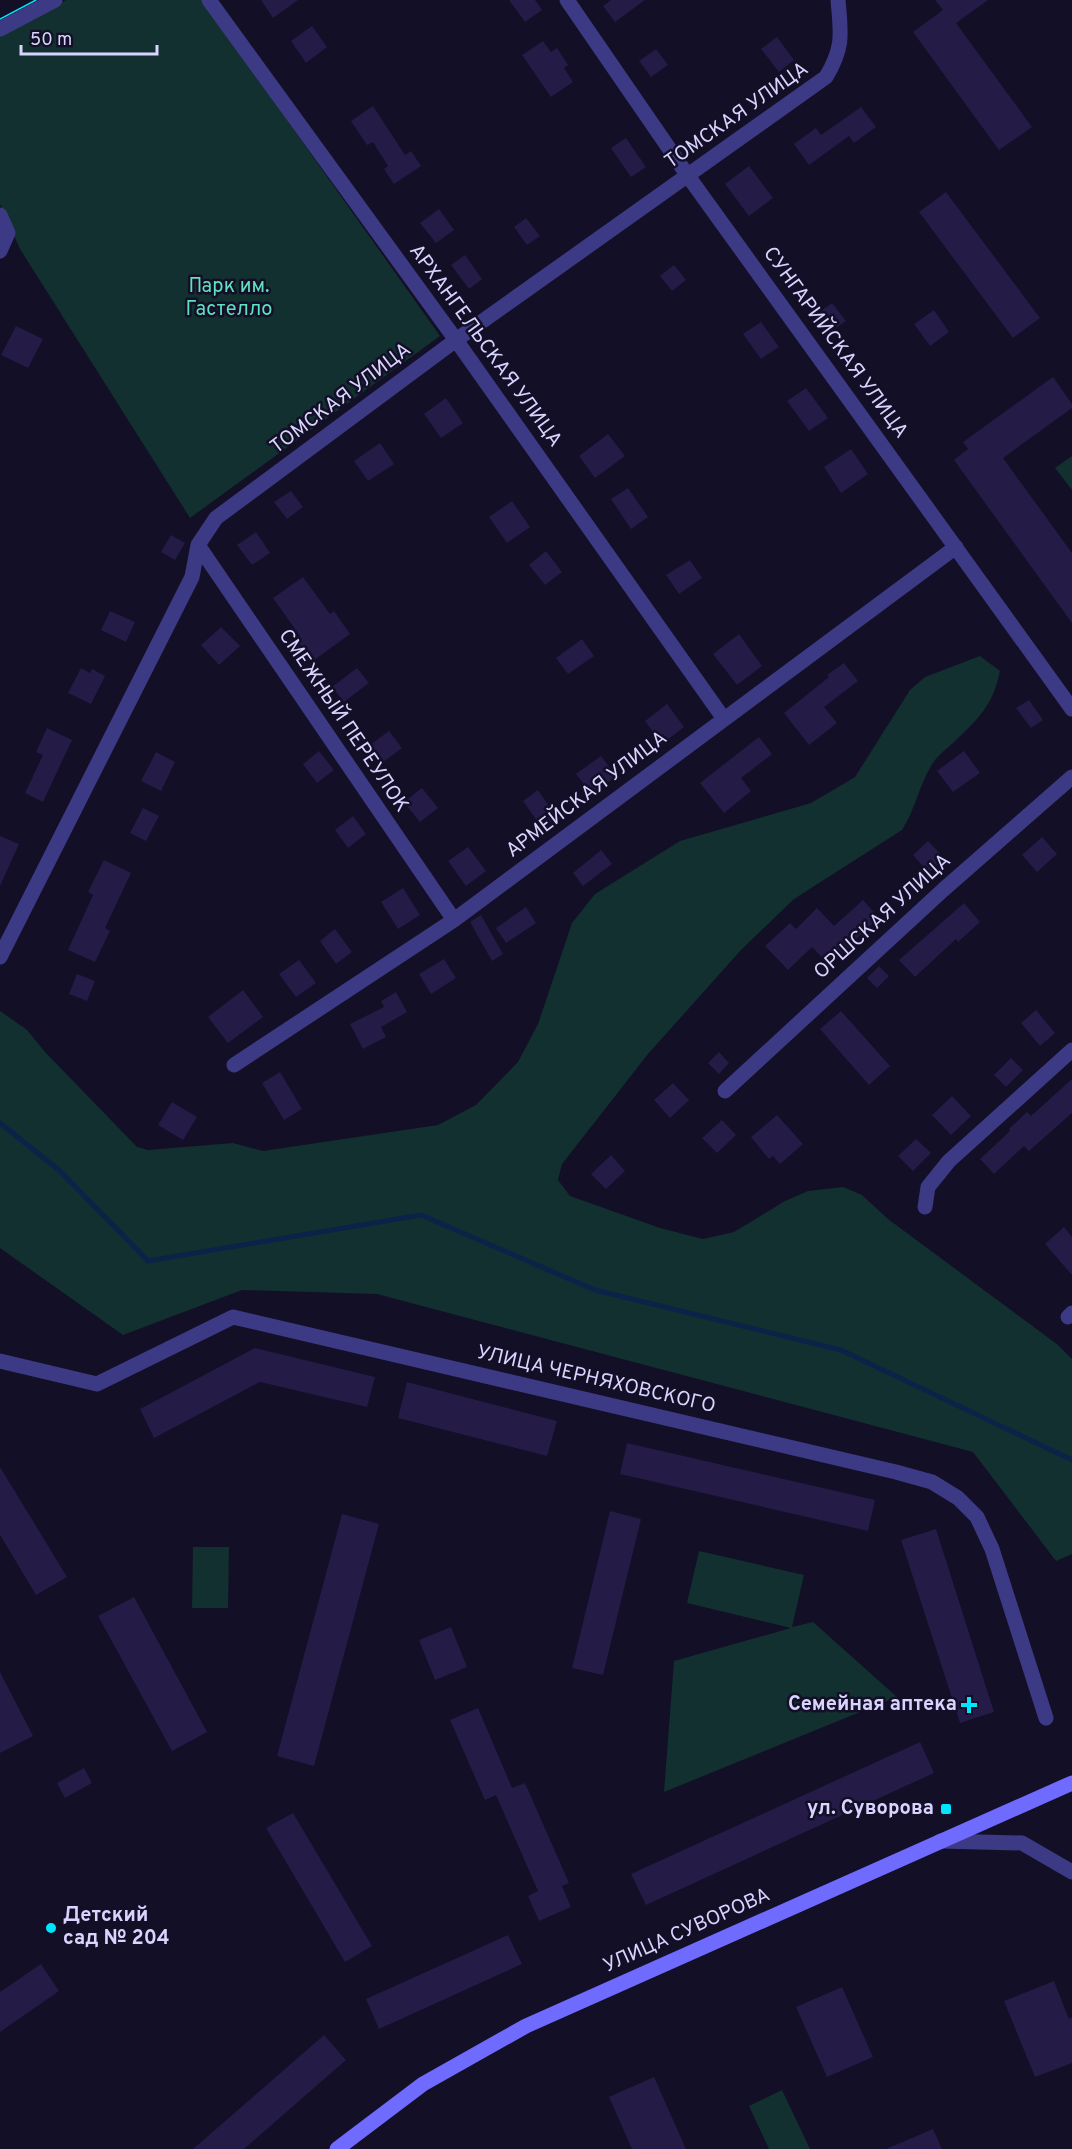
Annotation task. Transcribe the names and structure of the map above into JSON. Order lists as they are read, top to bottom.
{
  "streets": {
    "main road": ["УЛИЦА СУВОРОВА"],
    "street": [
      "ТОМСКАЯ УЛИЦА",
      "СУНГАРИЙСКАЯ УЛИЦА",
      "АРХАНГЕЛЬСКАЯ УЛИЦА",
      "СМЕЖНЫЙ ПЕРЕУЛОК",
      "АРМЕЙСКАЯ УЛИЦА",
      "ОРШСКАЯ УЛИЦА",
      "УЛИЦА ЧЕРНЯХОВСКОГО"
    ]
  },
  "crossings": [
    ["ТОМСКАЯ УЛИЦА", "СУНГАРИЙСКАЯ УЛИЦА"],
    ["ТОМСКАЯ УЛИЦА", "АРХАНГЕЛЬСКАЯ УЛИЦА"],
    ["ТОМСКАЯ УЛИЦА", "СМЕЖНЫЙ ПЕРЕУЛОК"],
    ["СУНГАРИЙСКАЯ УЛИЦА", "АРМЕЙСКАЯ УЛИЦА"],
    ["АРХАНГЕЛЬСКАЯ УЛИЦА", "АРМЕЙСКАЯ УЛИЦА"],
    ["СМЕЖНЫЙ ПЕРЕУЛОК", "АРМЕЙСКАЯ УЛИЦА"]
  ],
  "parks": ["Парк им. Гастелло"],
  "places": {
    "health": ["Семейная аптека"],
    "transit": ["ул. Суворова"],
    "other": ["Детский сад № 204"]
  },
  "scale_bar": "50 m"
}
